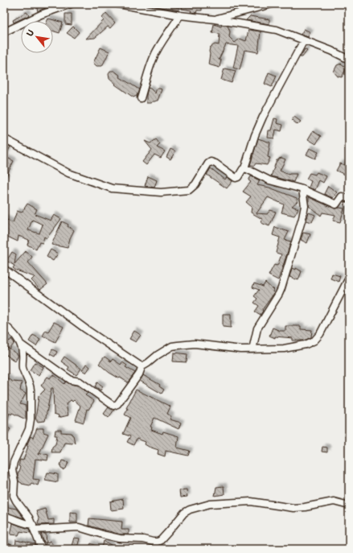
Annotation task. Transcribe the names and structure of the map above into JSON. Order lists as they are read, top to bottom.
{
  "north": "top left"
}
